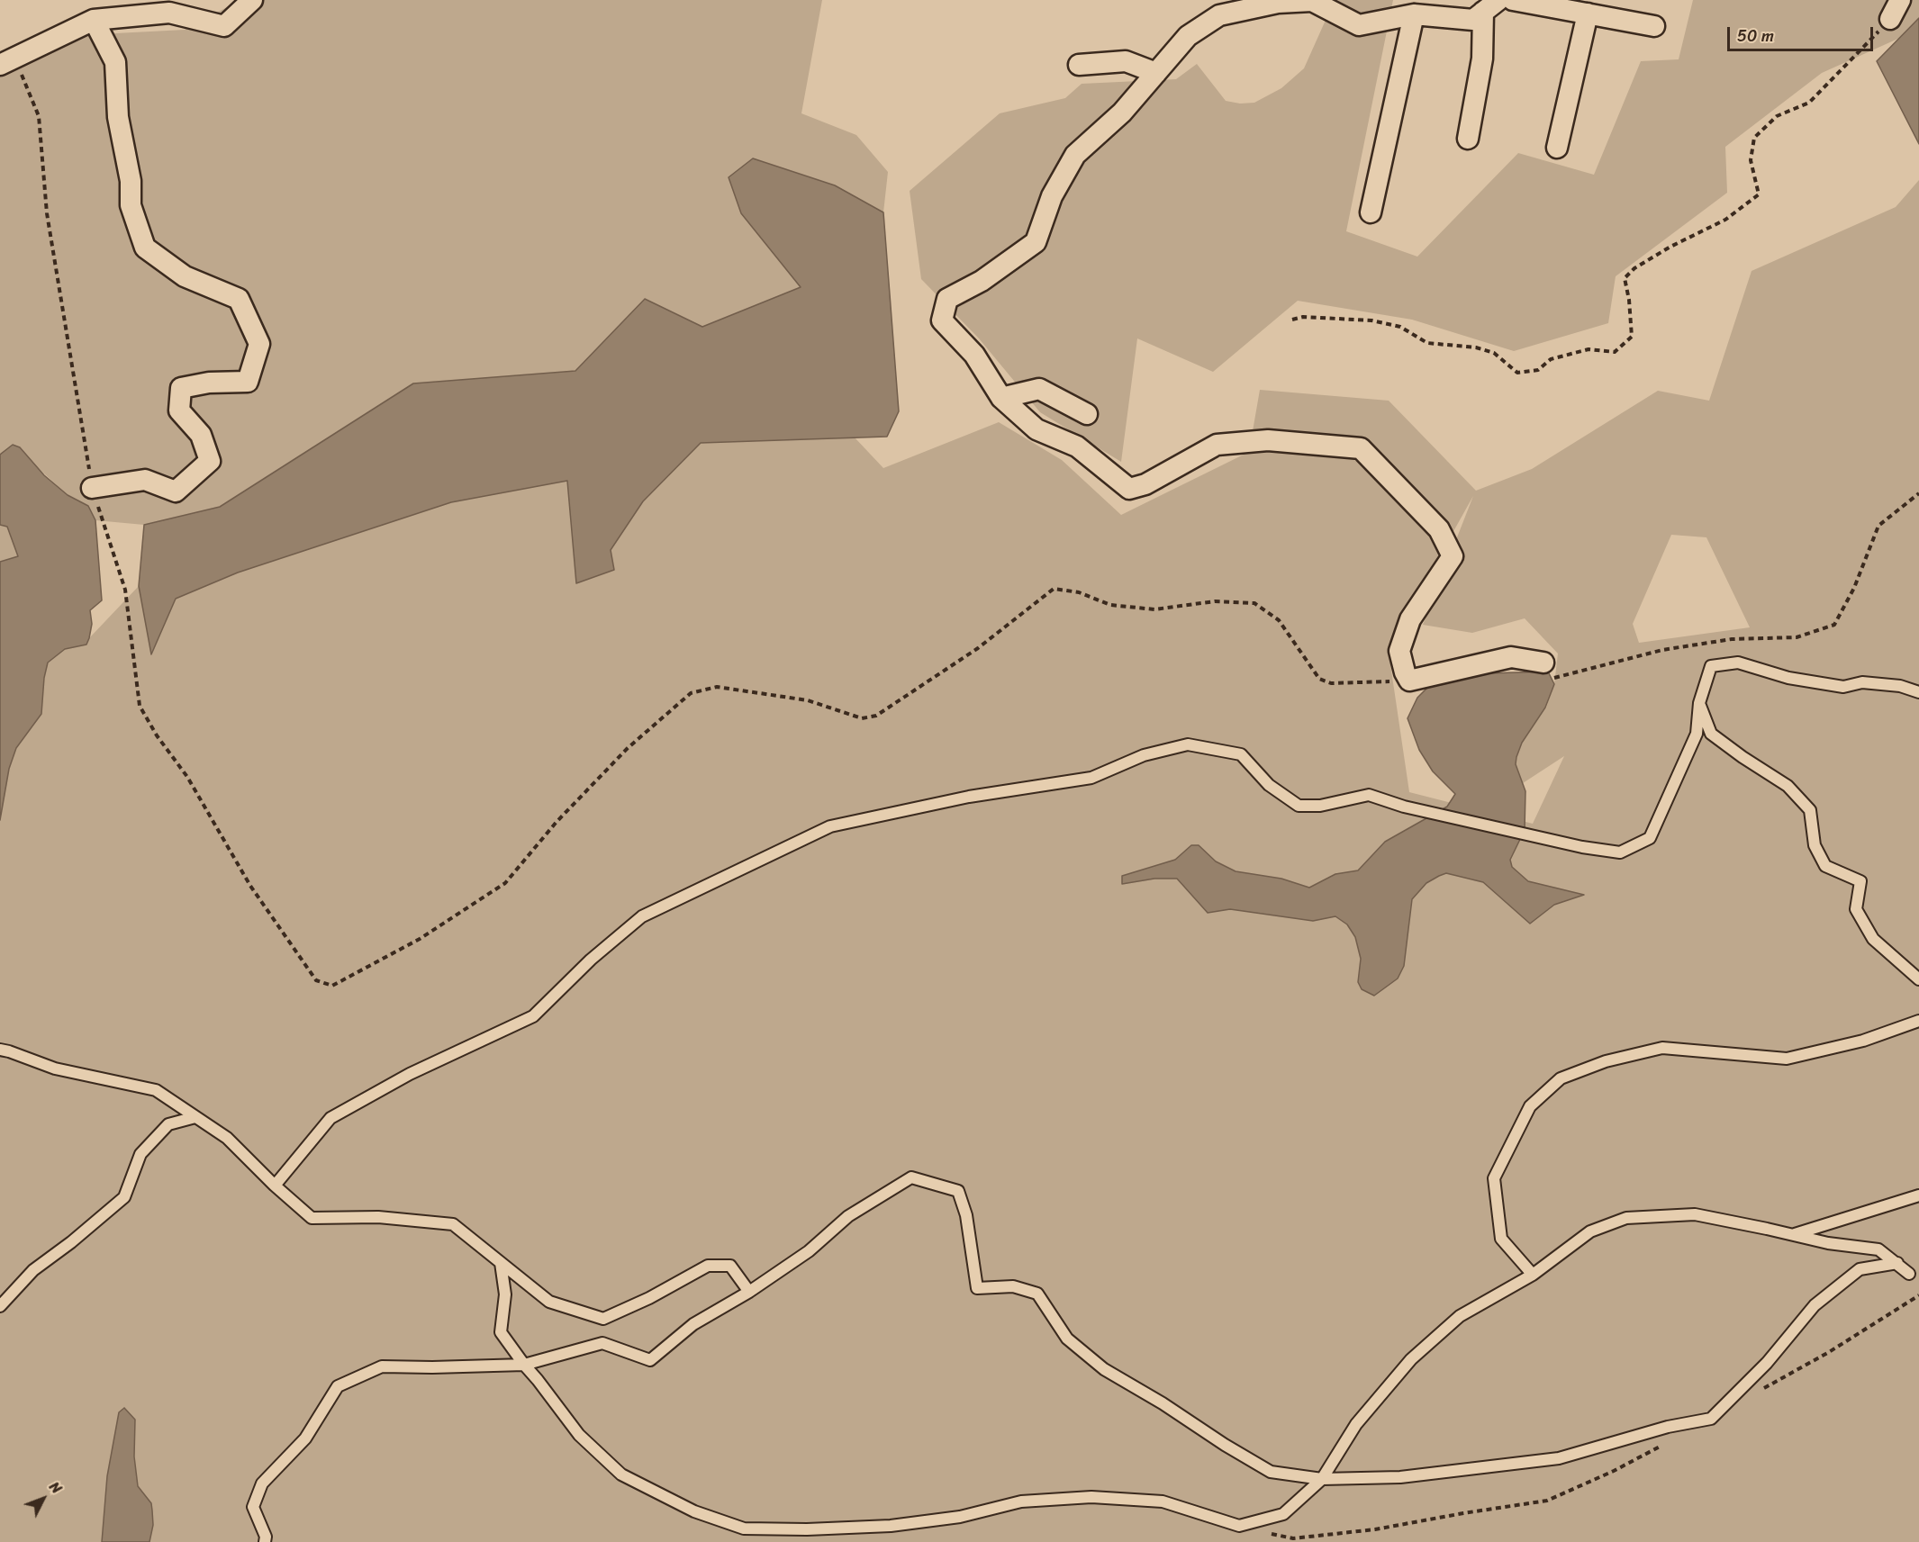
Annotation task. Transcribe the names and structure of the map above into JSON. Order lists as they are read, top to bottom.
{
  "scale_bar": "50 m",
  "north": "top right"
}
